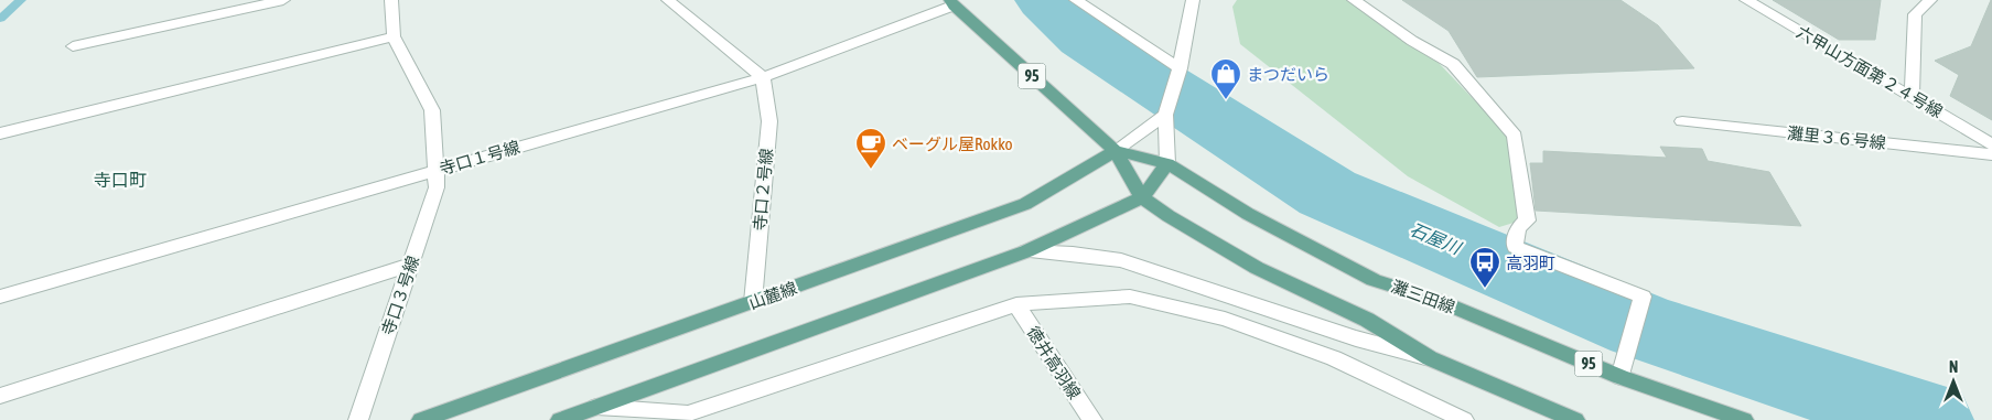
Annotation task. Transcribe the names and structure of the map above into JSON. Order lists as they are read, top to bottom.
{
  "streets": {
    "main road": ["95", "山麓線", "灘三田線"],
    "street": [
      "六甲山方面第２４号線",
      "灘里３６号線",
      "寺口１号線",
      "寺口２号線",
      "寺口３号線",
      "徳井高羽線"
    ]
  },
  "crossings": [
    ["寺口１号線", "寺口２号線"],
    ["寺口１号線", "寺口３号線"],
    ["寺口１号線", "灘三田線"],
    ["寺口２号線", "山麓線"],
    ["山麓線", "灘三田線"]
  ],
  "districts": ["寺口町"],
  "water": ["石屋川"],
  "places": {
    "shop": ["まつだいら"],
    "cafe": ["ベーグル屋Rokko"],
    "bus stop": ["高羽町"]
  },
  "north": "top"
}
